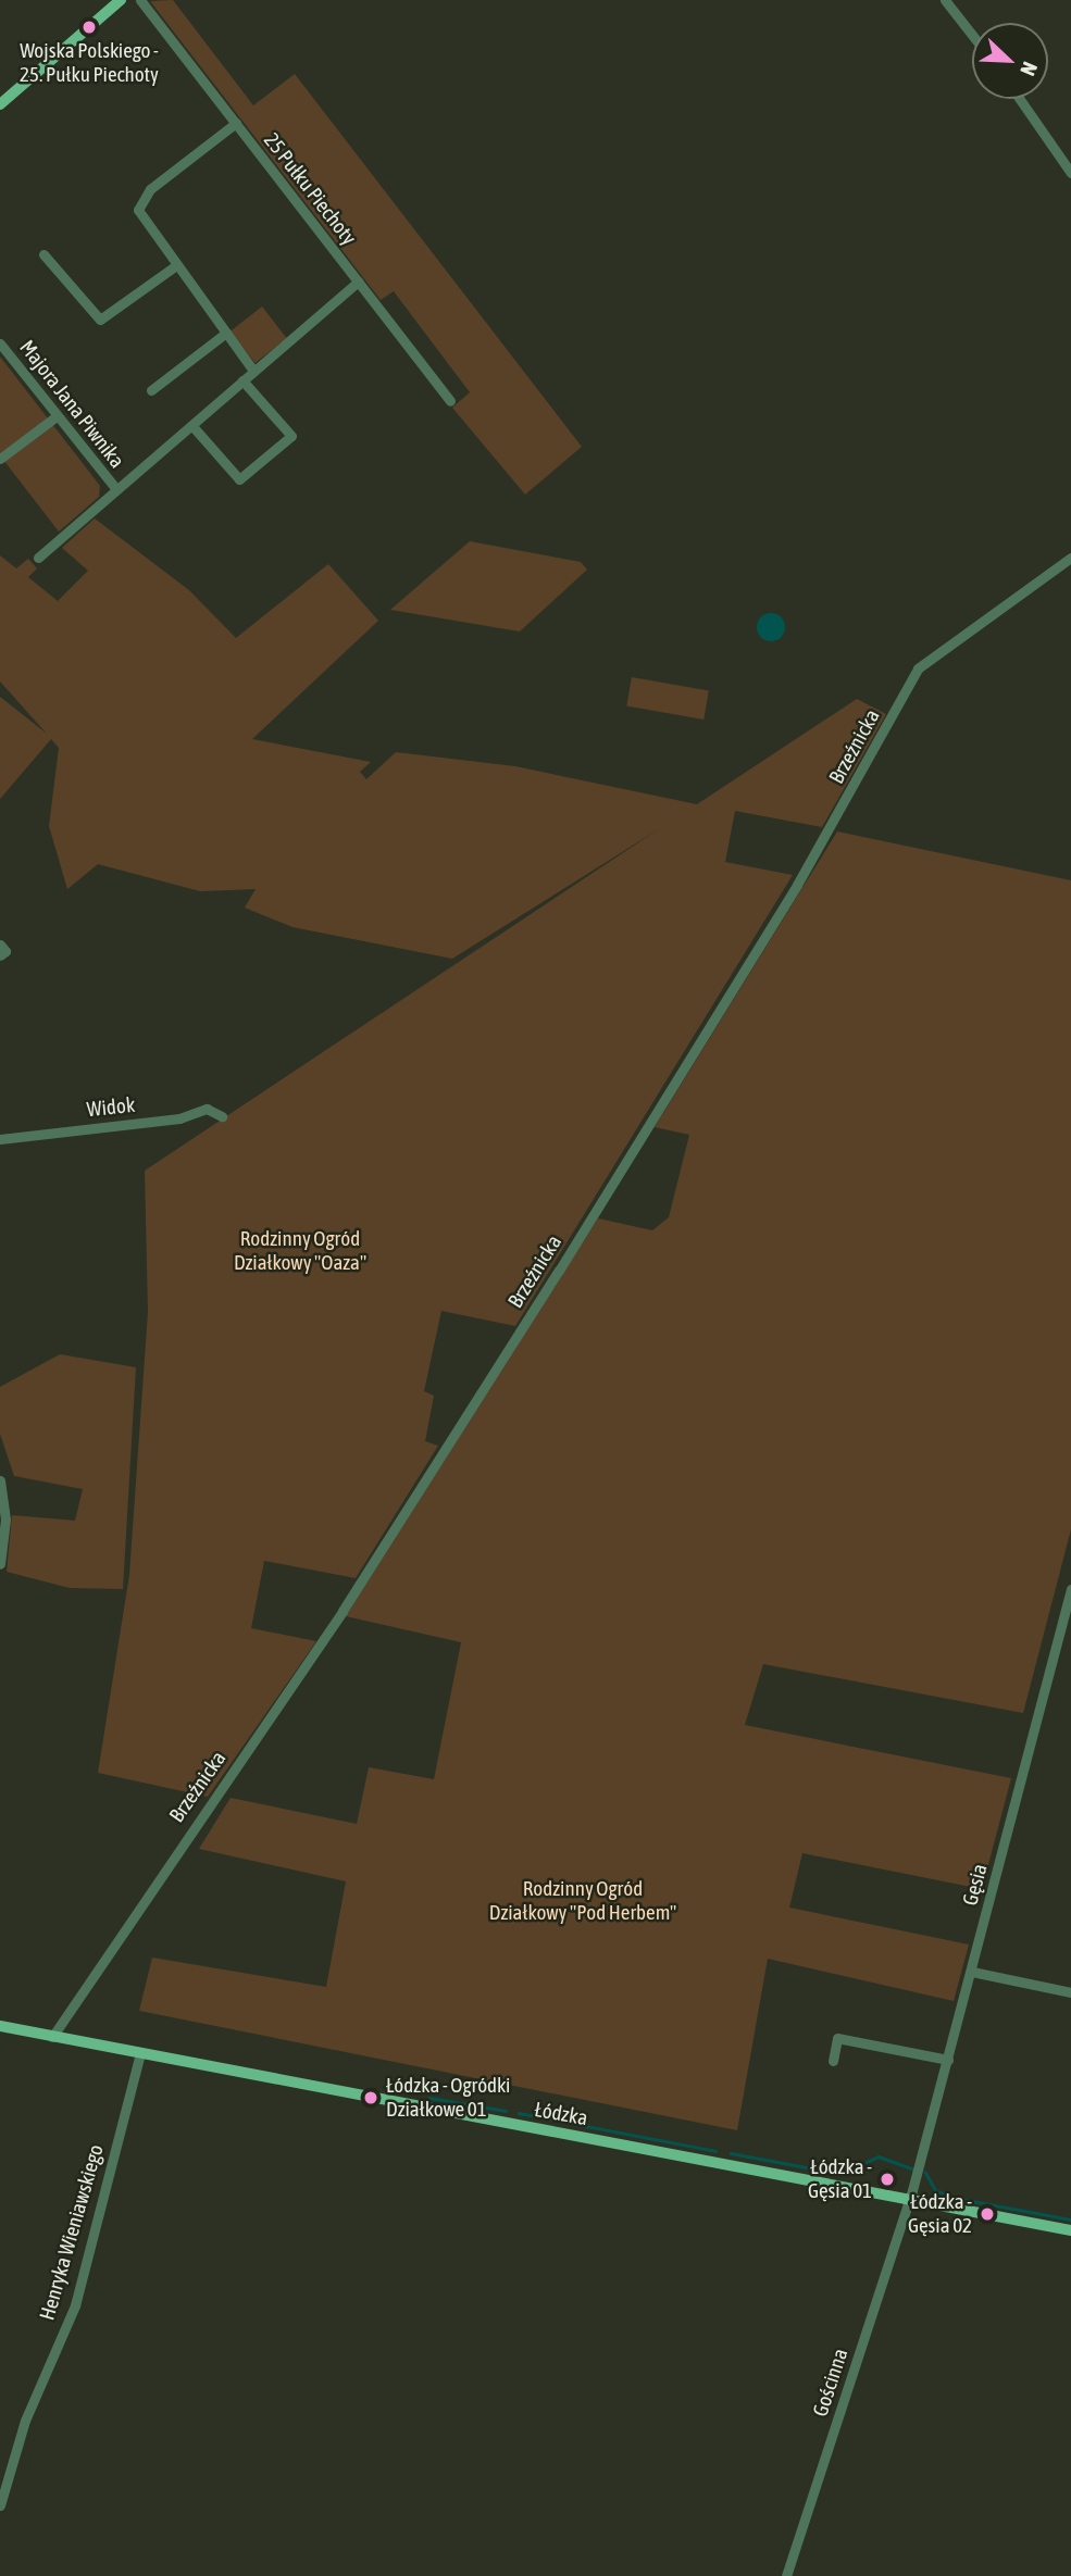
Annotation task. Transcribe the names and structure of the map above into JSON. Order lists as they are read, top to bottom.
{
  "streets": {
    "main road": ["Łódzka"],
    "street": [
      "25 Pułku Piechoty",
      "Majora Jana Piwnika",
      "Brzeźnicka",
      "Widok",
      "Gęsia",
      "Henryka Wieniawskiego",
      "Gościnna"
    ]
  },
  "crossings": [
    ["Brzeźnicka", "Łódzka"],
    ["Gęsia", "Łódzka"],
    ["Gęsia", "Gościnna"],
    ["Łódzka", "Henryka Wieniawskiego"],
    ["Łódzka", "Gościnna"]
  ],
  "parks": ["Rodzinny Ogród Działkowy \"Oaza\"", "Rodzinny Ogród Działkowy \"Pod Herbem\""],
  "places": [
    "Wojska Polskiego - 25. Pułku Piechoty",
    "Łódzka - Ogródki Działkowe 01",
    "Łódzka - Gęsia 01",
    "Łódzka - Gęsia 02"
  ],
  "north": "bottom right"
}
